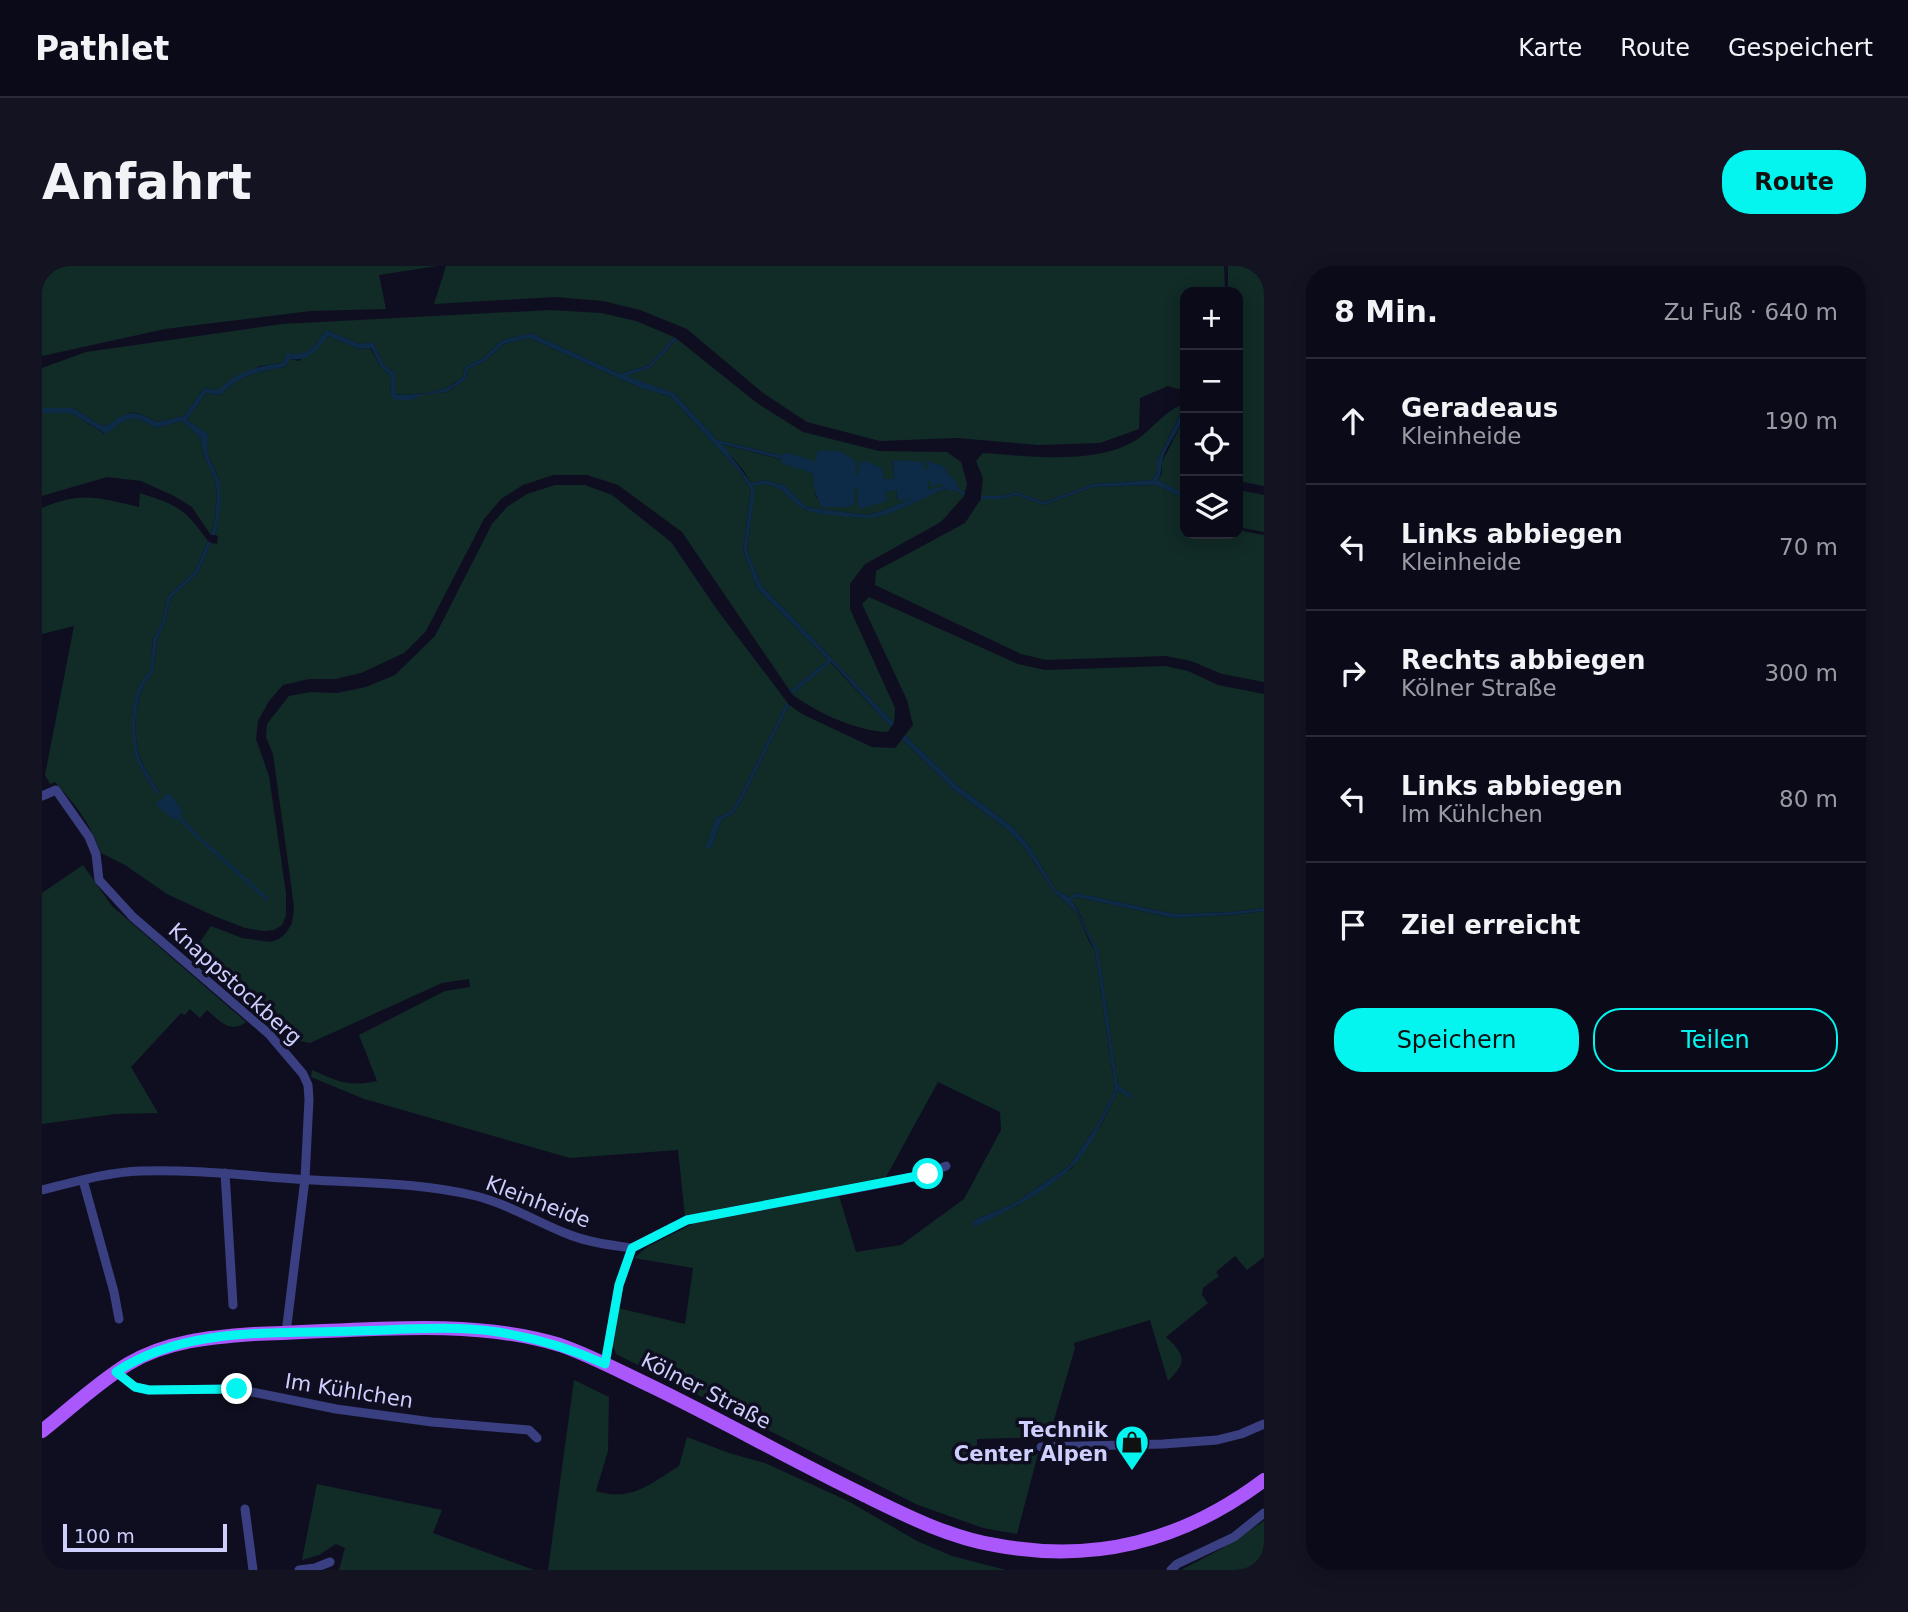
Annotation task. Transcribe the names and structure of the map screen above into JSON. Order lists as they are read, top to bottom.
{
  "streets": {
    "main road": ["Kölner Straße"],
    "street": ["Knappstockberg", "Kleinheide", "Im Kühlchen"]
  },
  "crossings": [
    ["Knappstockberg", "Kleinheide"],
    ["Knappstockberg", "Kölner Straße"],
    ["Im Kühlchen", "Kölner Straße"]
  ],
  "places": {
    "shop": ["Technik Center Alpen"]
  },
  "scale_bar": "100 m",
  "page": {
    "header": "Pathlet",
    "nav": ["Karte", "Route", "Gespeichert"],
    "buttons": [
      "Route",
      ["Speichern", "Teilen"]
    ],
    "title": "Anfahrt",
    "heading": ["8 Min.", "Zu Fuß · 640 m"],
    "map_buttons": ["+", "−"],
    "list": [
      ["Geradeaus", "Kleinheide", "190 m"],
      ["Links abbiegen", "Kleinheide", "70 m"],
      ["Rechts abbiegen", "Kölner Straße", "300 m"],
      ["Links abbiegen", "Im Kühlchen", "80 m"],
      "Ziel erreicht"
    ],
    "scale": "100 m"
  }
}
